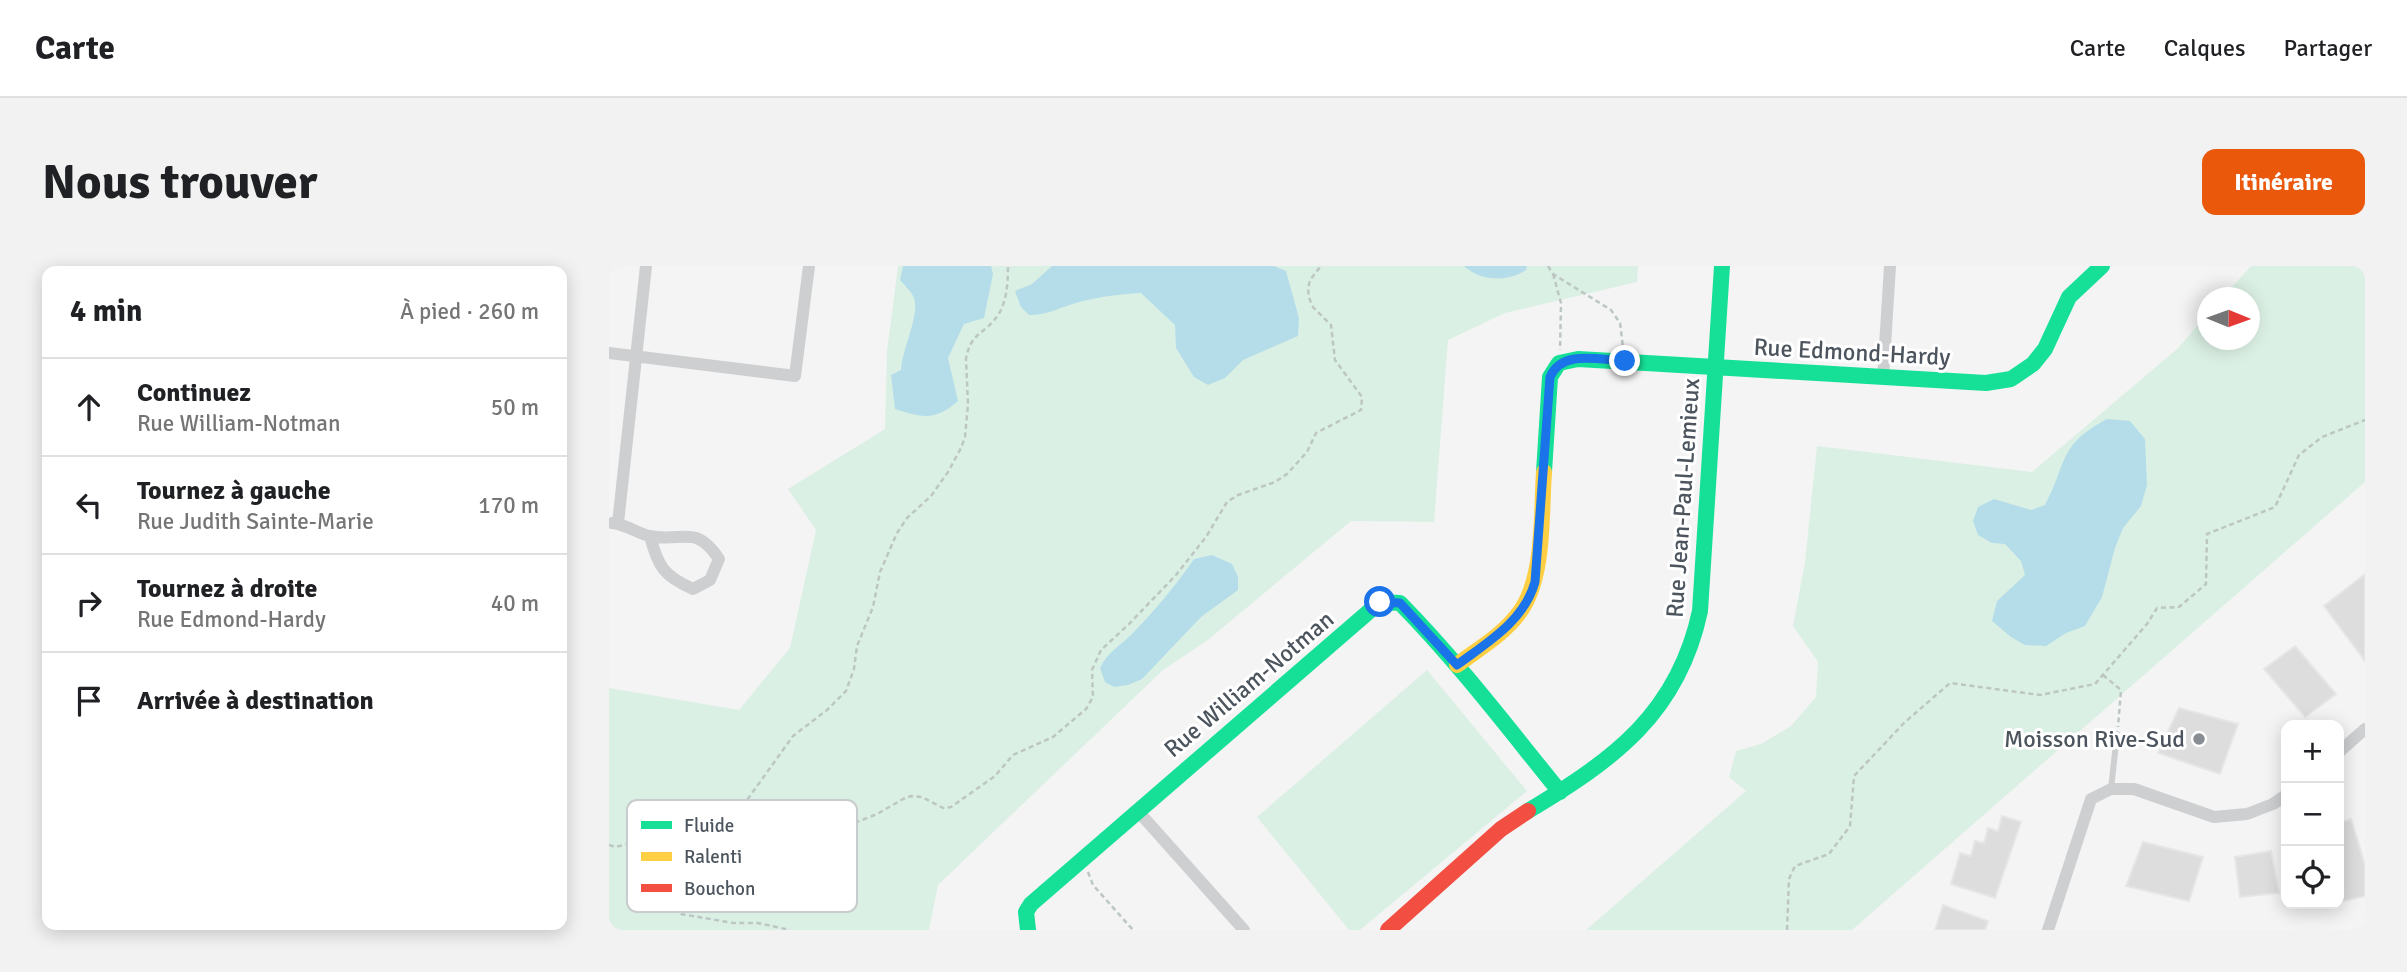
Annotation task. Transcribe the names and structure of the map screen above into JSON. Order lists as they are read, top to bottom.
{
  "streets": {
    "street": ["Rue Edmond-Hardy", "Rue Jean-Paul-Lemieux", "Rue William-Notman"]
  },
  "crossings": [
    ["Rue Edmond-Hardy", "Rue Jean-Paul-Lemieux"],
    ["Rue Jean-Paul-Lemieux", "Rue William-Notman"]
  ],
  "places": ["Moisson Rive-Sud"],
  "legend": ["Fluide", "Ralenti", "Bouchon"],
  "north": "right",
  "page": {
    "header": "Carte",
    "nav": ["Carte", "Calques", "Partager"],
    "buttons": "Itinéraire",
    "title": "Nous trouver",
    "heading": ["4 min", "À pied · 260 m"],
    "list": [
      ["Continuez", "Rue William-Notman", "50 m"],
      ["Tournez à gauche", "Rue Judith Sainte-Marie", "170 m"],
      ["Tournez à droite", "Rue Edmond-Hardy", "40 m"],
      "Arrivée à destination"
    ],
    "map_buttons": ["+", "−"]
  }
}
